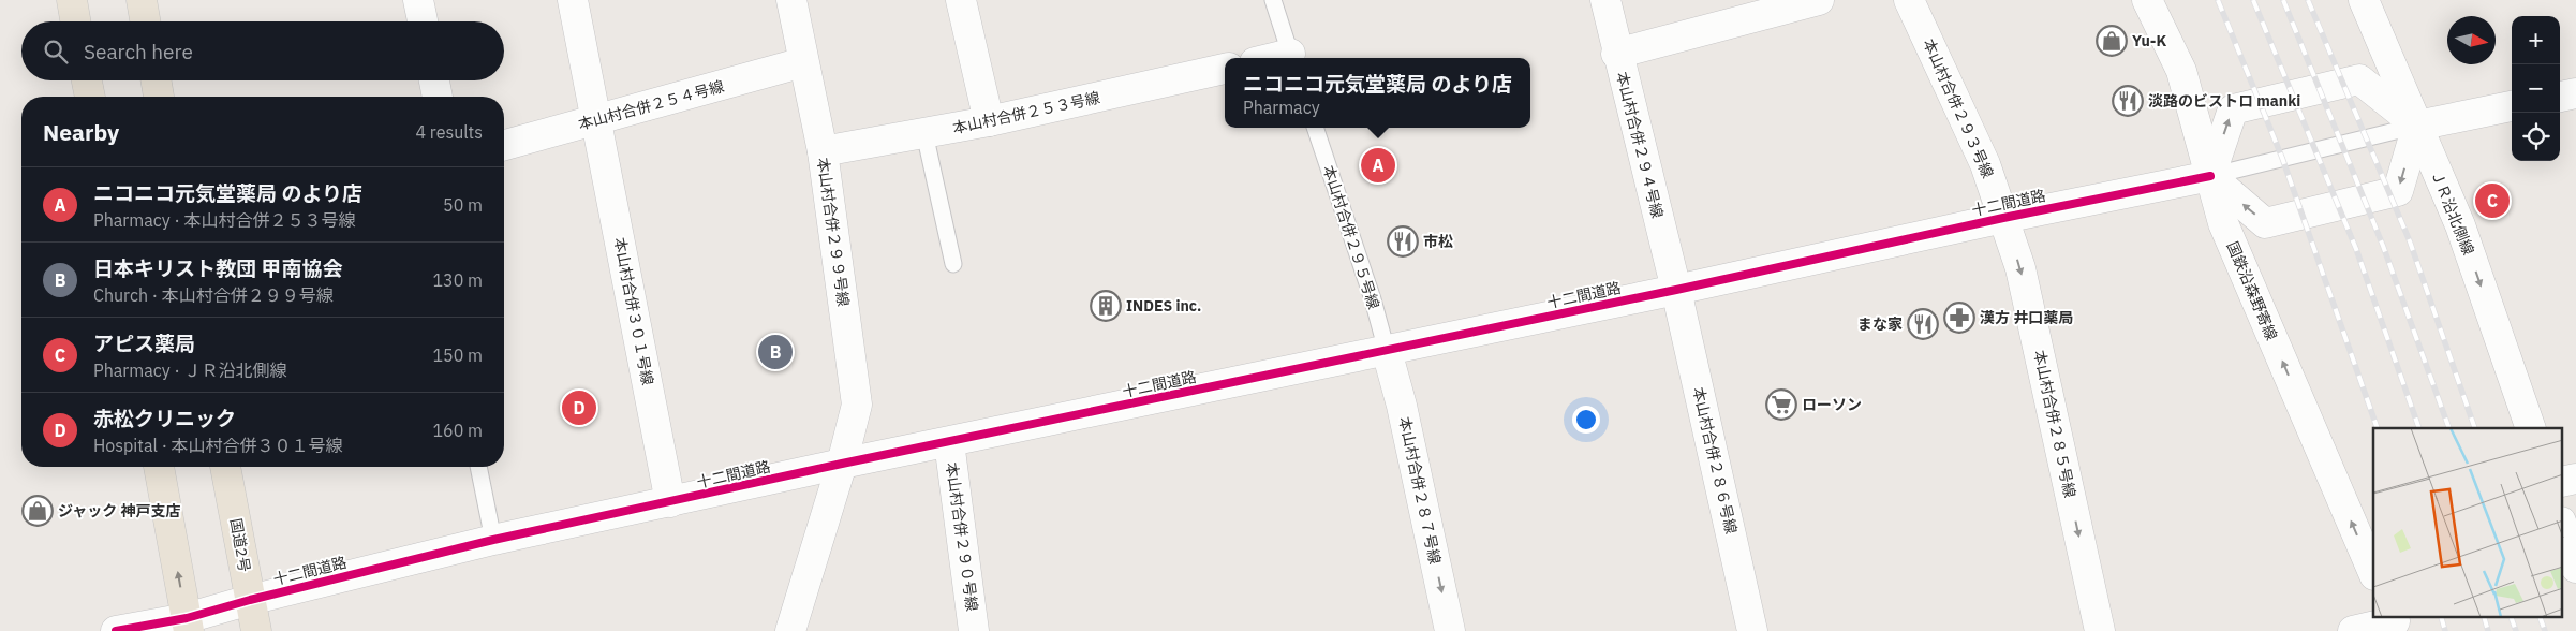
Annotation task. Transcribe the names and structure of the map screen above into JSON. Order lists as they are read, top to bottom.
{
  "streets": {
    "highway": ["国道2号"],
    "street": [
      "本山村合併２５４号線",
      "本山村合併２９３号線",
      "本山村合併２５３号線",
      "本山村合併２９４号線",
      "十二間道路",
      "ＪＲ沿北側線",
      "本山村合併２９９号線",
      "国鉄沿森野寄線",
      "本山村合併３０１号線",
      "本山村合併２８５号線",
      "本山村合併２８６号線",
      "本山村合併２８７号線",
      "本山村合併２９０号線"
    ],
    "lane": ["本山村合併２９５号線"]
  },
  "crossings": [
    ["本山村合併２５４号線", "本山村合併２９９号線"],
    ["本山村合併２５４号線", "本山村合併３０１号線"],
    ["本山村合併２９３号線", "十二間道路"],
    ["本山村合併２９３号線", "本山村合併２８５号線"],
    ["本山村合併２５３号線", "本山村合併２９９号線"],
    ["本山村合併２９４号線", "十二間道路"],
    ["本山村合併２９４号線", "本山村合併２８６号線"],
    ["十二間道路", "本山村合併２９９号線"],
    ["十二間道路", "本山村合併２９５号線"],
    ["十二間道路", "国鉄沿森野寄線"],
    ["十二間道路", "本山村合併３０１号線"],
    ["十二間道路", "本山村合併２８５号線"],
    ["十二間道路", "本山村合併２８６号線"],
    ["十二間道路", "本山村合併２８７号線"],
    ["十二間道路", "本山村合併２９０号線"],
    ["十二間道路", "国道2号"],
    ["本山村合併２９５号線", "本山村合併２８７号線"]
  ],
  "one_way": [
    "ＪＲ沿北側線",
    "国鉄沿森野寄線",
    "本山村合併２８５号線",
    "本山村合併２８７号線"
  ],
  "places": {
    "shop": ["Yu-K", "ジャック 神戸支店"],
    "restaurant": ["淡路のビストロ manki", "市松", "まな家"],
    "building": ["INDES inc."],
    "pharmacy": ["漢方 井口薬局"],
    "supermarket": ["ローソン"]
  },
  "north": "right",
  "page": {
    "map_buttons": ["+", "−"],
    "search": "Search here",
    "popup": ["ニコニコ元気堂薬局 のより店", "Pharmacy"],
    "heading": ["Nearby", "4 results"],
    "pins": [
      "A",
      "C",
      "B",
      "D"
    ],
    "list": [
      {
        "mark": "A",
        "name": "ニコニコ元気堂薬局 のより店",
        "note": "Pharmacy · 本山村合併２５３号線",
        "value": "50 m"
      },
      {
        "mark": "B",
        "name": "日本キリスト教団 甲南協会",
        "note": "Church · 本山村合併２９９号線",
        "value": "130 m"
      },
      {
        "mark": "C",
        "name": "アピス薬局",
        "note": "Pharmacy · ＪＲ沿北側線",
        "value": "150 m"
      },
      {
        "mark": "D",
        "name": "赤松クリニック",
        "note": "Hospital · 本山村合併３０１号線",
        "value": "160 m"
      }
    ]
  }
}
